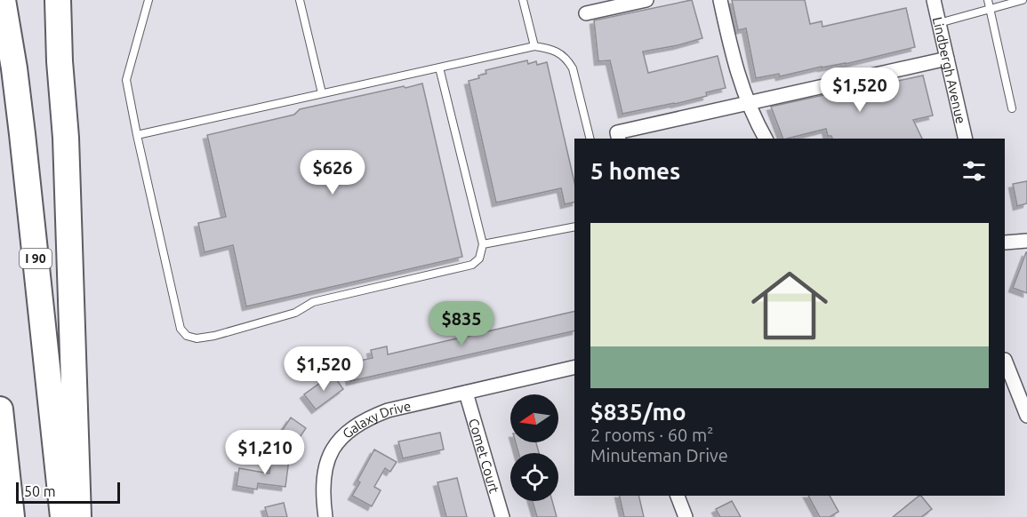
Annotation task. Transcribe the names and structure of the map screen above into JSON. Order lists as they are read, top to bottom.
{
  "streets": {
    "highway": ["I 90"],
    "street": ["Lindbergh Avenue", "Galaxy Drive", "Comet Court"]
  },
  "crossings": [
    ["Galaxy Drive", "Comet Court"]
  ],
  "scale_bar": "50 m",
  "north": "left",
  "page": {
    "price": [
      "$1,520",
      "$626",
      "$835",
      "$1,520",
      "$1,210"
    ],
    "heading": "5 homes",
    "list": [
      {
        "name": "$835/mo",
        "note": "2 rooms · 60 m² · Minuteman Drive"
      }
    ],
    "scale": "50 m"
  }
}
